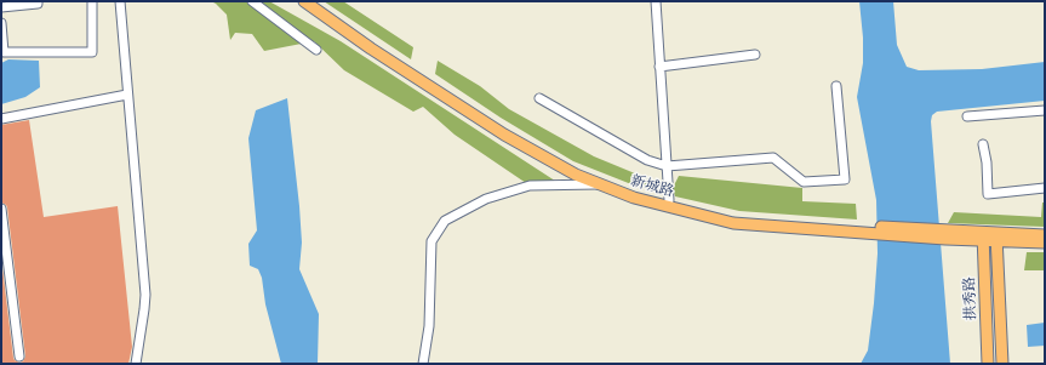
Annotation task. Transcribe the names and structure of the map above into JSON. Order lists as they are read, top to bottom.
{
  "streets": {
    "main road": ["新城路", "拱秀路"]
  },
  "crossings": [
    ["新城路", "拱秀路"]
  ]
}
